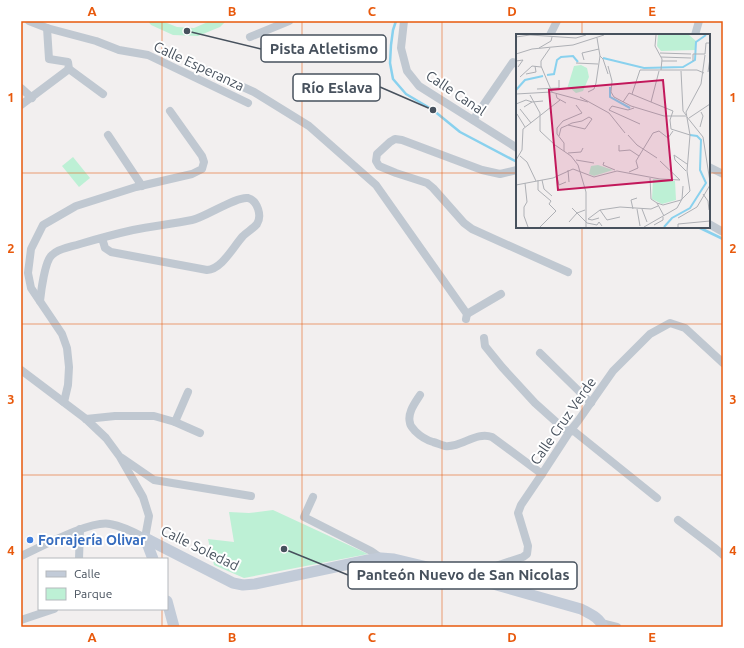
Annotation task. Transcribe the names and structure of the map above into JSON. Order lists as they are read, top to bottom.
{
  "streets": {
    "street": [
      "Calle Esperanza",
      "Calle Canal",
      "Calle Cruz Verde",
      "Calle Soledad"
    ]
  },
  "crossings": [
    ["Calle Cruz Verde", "Calle Soledad"]
  ],
  "places": [
    "Pista Atletismo",
    "Río Eslava",
    "Forrajería Olivar",
    "Panteón Nuevo de San Nicolas"
  ],
  "legend": ["Calle", "Parque"],
  "grid": {
    "columns": [
      "A",
      "B",
      "C",
      "D",
      "E"
    ],
    "rows": [
      "1",
      "2",
      "3",
      "4"
    ]
  }
}
